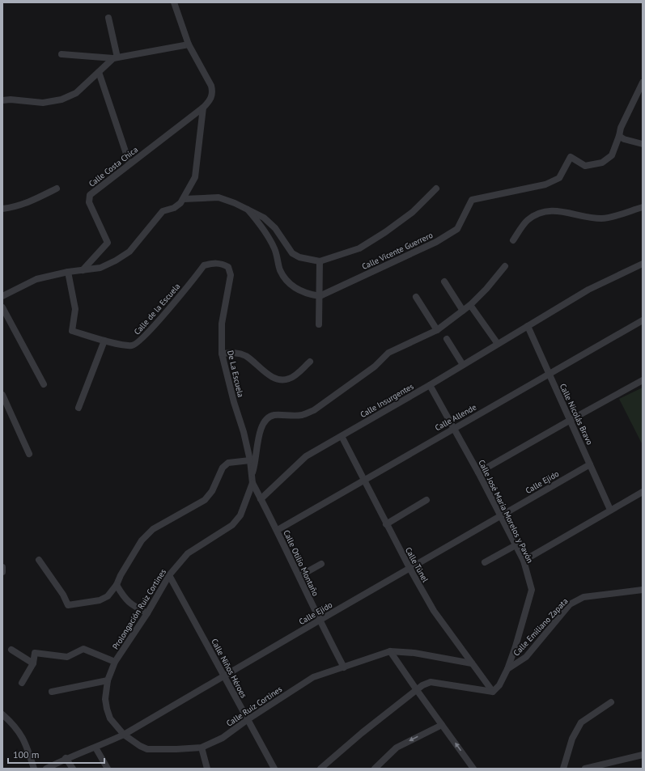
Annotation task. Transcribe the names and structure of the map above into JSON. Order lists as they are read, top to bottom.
{
  "streets": {
    "street": [
      "Calle Costa Chica",
      "Calle Vicente Guerrero",
      "Calle de la Escuela",
      "De La Escuela",
      "Calle Insurgentes",
      "Calle Nicolás Bravo",
      "Calle Allende",
      "Calle Ejido",
      "Calle José María Morelos y Pavón",
      "Calle Otilio Montaño",
      "Calle Túnel",
      "Prolongación Ruiz Cortines",
      "Calle Emiliano Zapata",
      "Calle Niños Héroes",
      "Calle Ruiz Cortines"
    ]
  },
  "crossings": [
    ["Calle de la Escuela", "De La Escuela"],
    ["De La Escuela", "Calle Otilio Montaño"],
    ["De La Escuela", "Prolongación Ruiz Cortines"],
    ["Calle Insurgentes", "Calle Nicolás Bravo"],
    ["Calle Insurgentes", "Calle José María Morelos y Pavón"],
    ["Calle Insurgentes", "Calle Otilio Montaño"],
    ["Calle Insurgentes", "Calle Túnel"],
    ["Calle Nicolás Bravo", "Calle Allende"],
    ["Calle Nicolás Bravo", "Calle Ejido"],
    ["Calle Allende", "Calle José María Morelos y Pavón"],
    ["Calle Allende", "Calle Otilio Montaño"],
    ["Calle Allende", "Calle Túnel"],
    ["Calle Ejido", "Calle José María Morelos y Pavón"],
    ["Calle Ejido", "Calle Otilio Montaño"],
    ["Calle Ejido", "Calle Túnel"],
    ["Calle Ejido", "Calle Niños Héroes"],
    ["Calle Ejido", "Calle Ruiz Cortines"],
    ["Calle José María Morelos y Pavón", "Calle Emiliano Zapata"],
    ["Calle Otilio Montaño", "Prolongación Ruiz Cortines"],
    ["Calle Otilio Montaño", "Calle Ruiz Cortines"],
    ["Calle Túnel", "Calle Emiliano Zapata"],
    ["Calle Túnel", "Calle Ruiz Cortines"],
    ["Prolongación Ruiz Cortines", "Calle Niños Héroes"],
    ["Prolongación Ruiz Cortines", "Calle Ruiz Cortines"],
    ["Calle Niños Héroes", "Calle Ruiz Cortines"]
  ],
  "scale_bar": "100 m"
}
